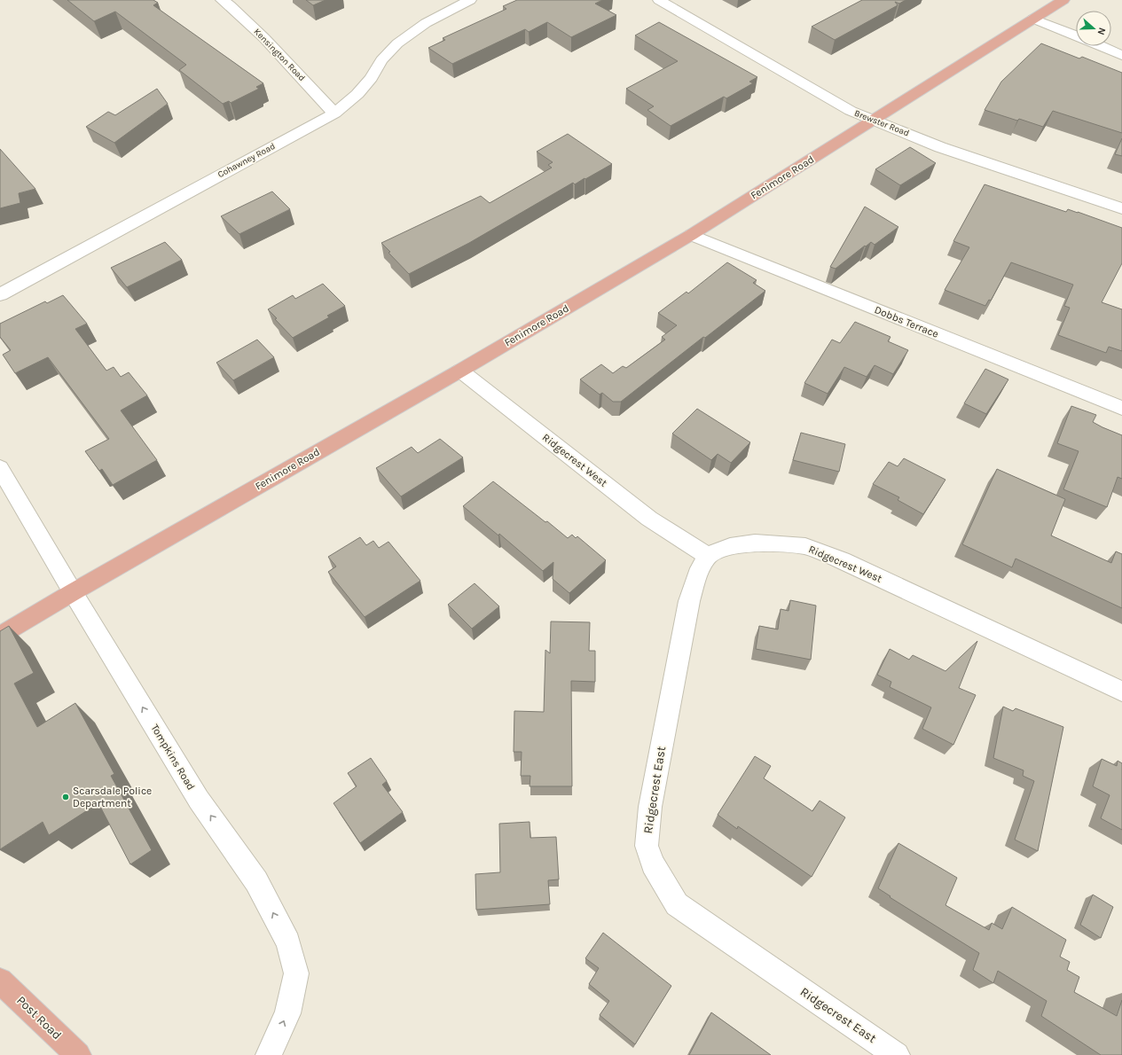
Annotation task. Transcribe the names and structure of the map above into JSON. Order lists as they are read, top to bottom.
{
  "streets": {
    "main road": ["Fenimore Road", "Post Road"],
    "street": [
      "Kensington Road",
      "Brewster Road",
      "Cohawney Road",
      "Dobbs Terrace",
      "Ridgecrest West",
      "Tompkins Road",
      "Ridgecrest East"
    ]
  },
  "crossings": [
    ["Kensington Road", "Cohawney Road"],
    ["Brewster Road", "Fenimore Road"],
    ["Fenimore Road", "Dobbs Terrace"],
    ["Fenimore Road", "Ridgecrest West"],
    ["Fenimore Road", "Tompkins Road"],
    ["Ridgecrest West", "Ridgecrest East"]
  ],
  "one_way": ["Tompkins Road"],
  "places": ["Scarsdale Police Department"],
  "north": "right"
}
